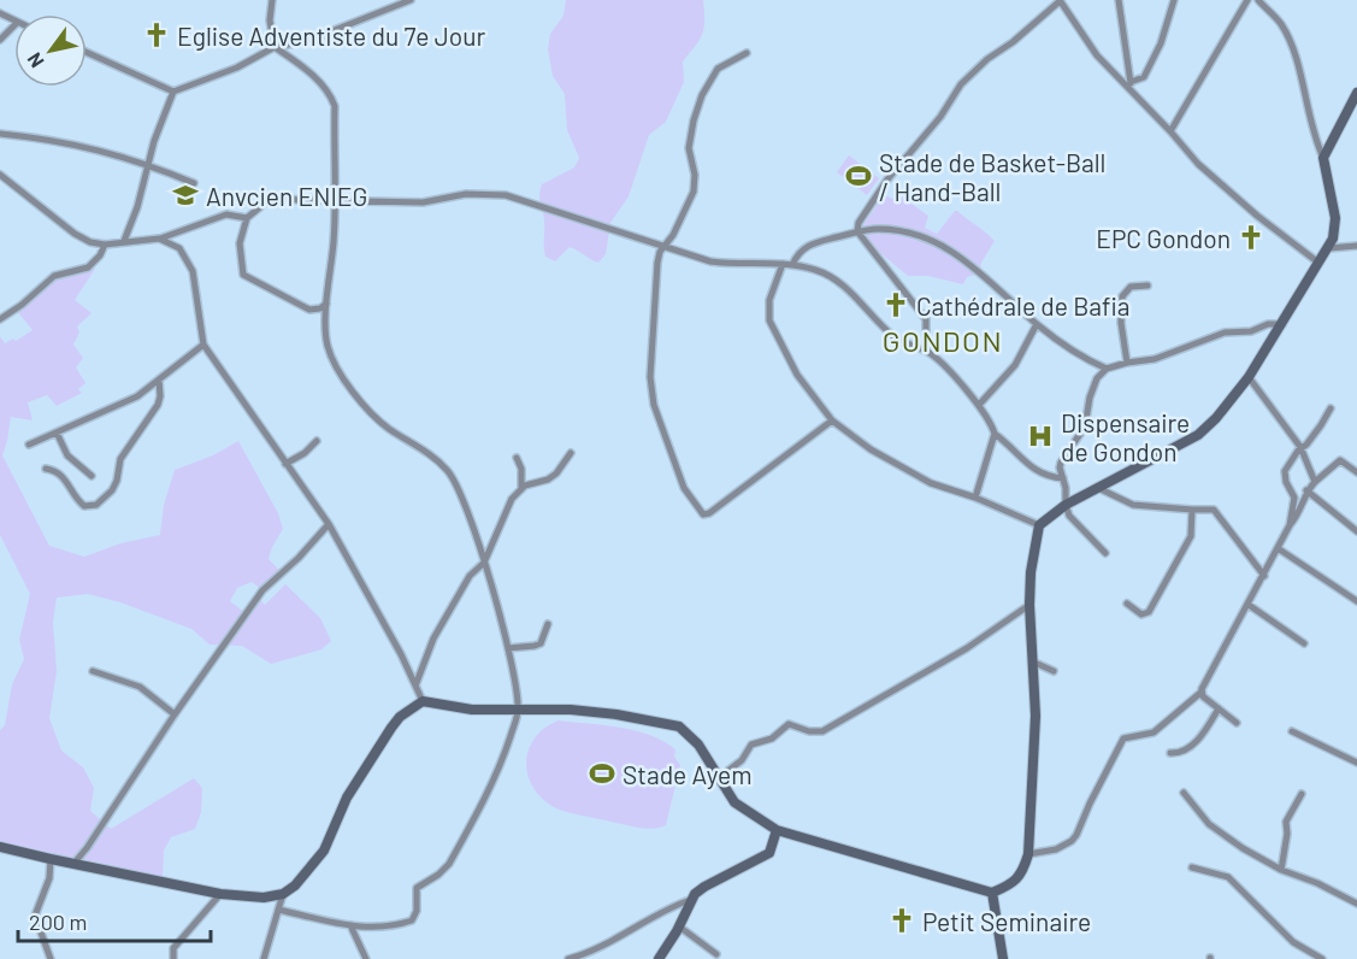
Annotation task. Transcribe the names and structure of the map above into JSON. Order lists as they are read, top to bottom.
{
  "districts": ["GONDON"],
  "places": {
    "church": [
      "Eglise Adventiste du 7e Jour",
      "EPC Gondon",
      "Cathédrale de Bafia",
      "Petit Seminaire"
    ],
    "sports": ["Stade de Basket-Ball / Hand-Ball", "Stade Ayem"],
    "school or university": ["Anvcien ENIEG"],
    "hospital": ["Dispensaire de Gondon"]
  },
  "scale_bar": "200 m",
  "north": "bottom left"
}
